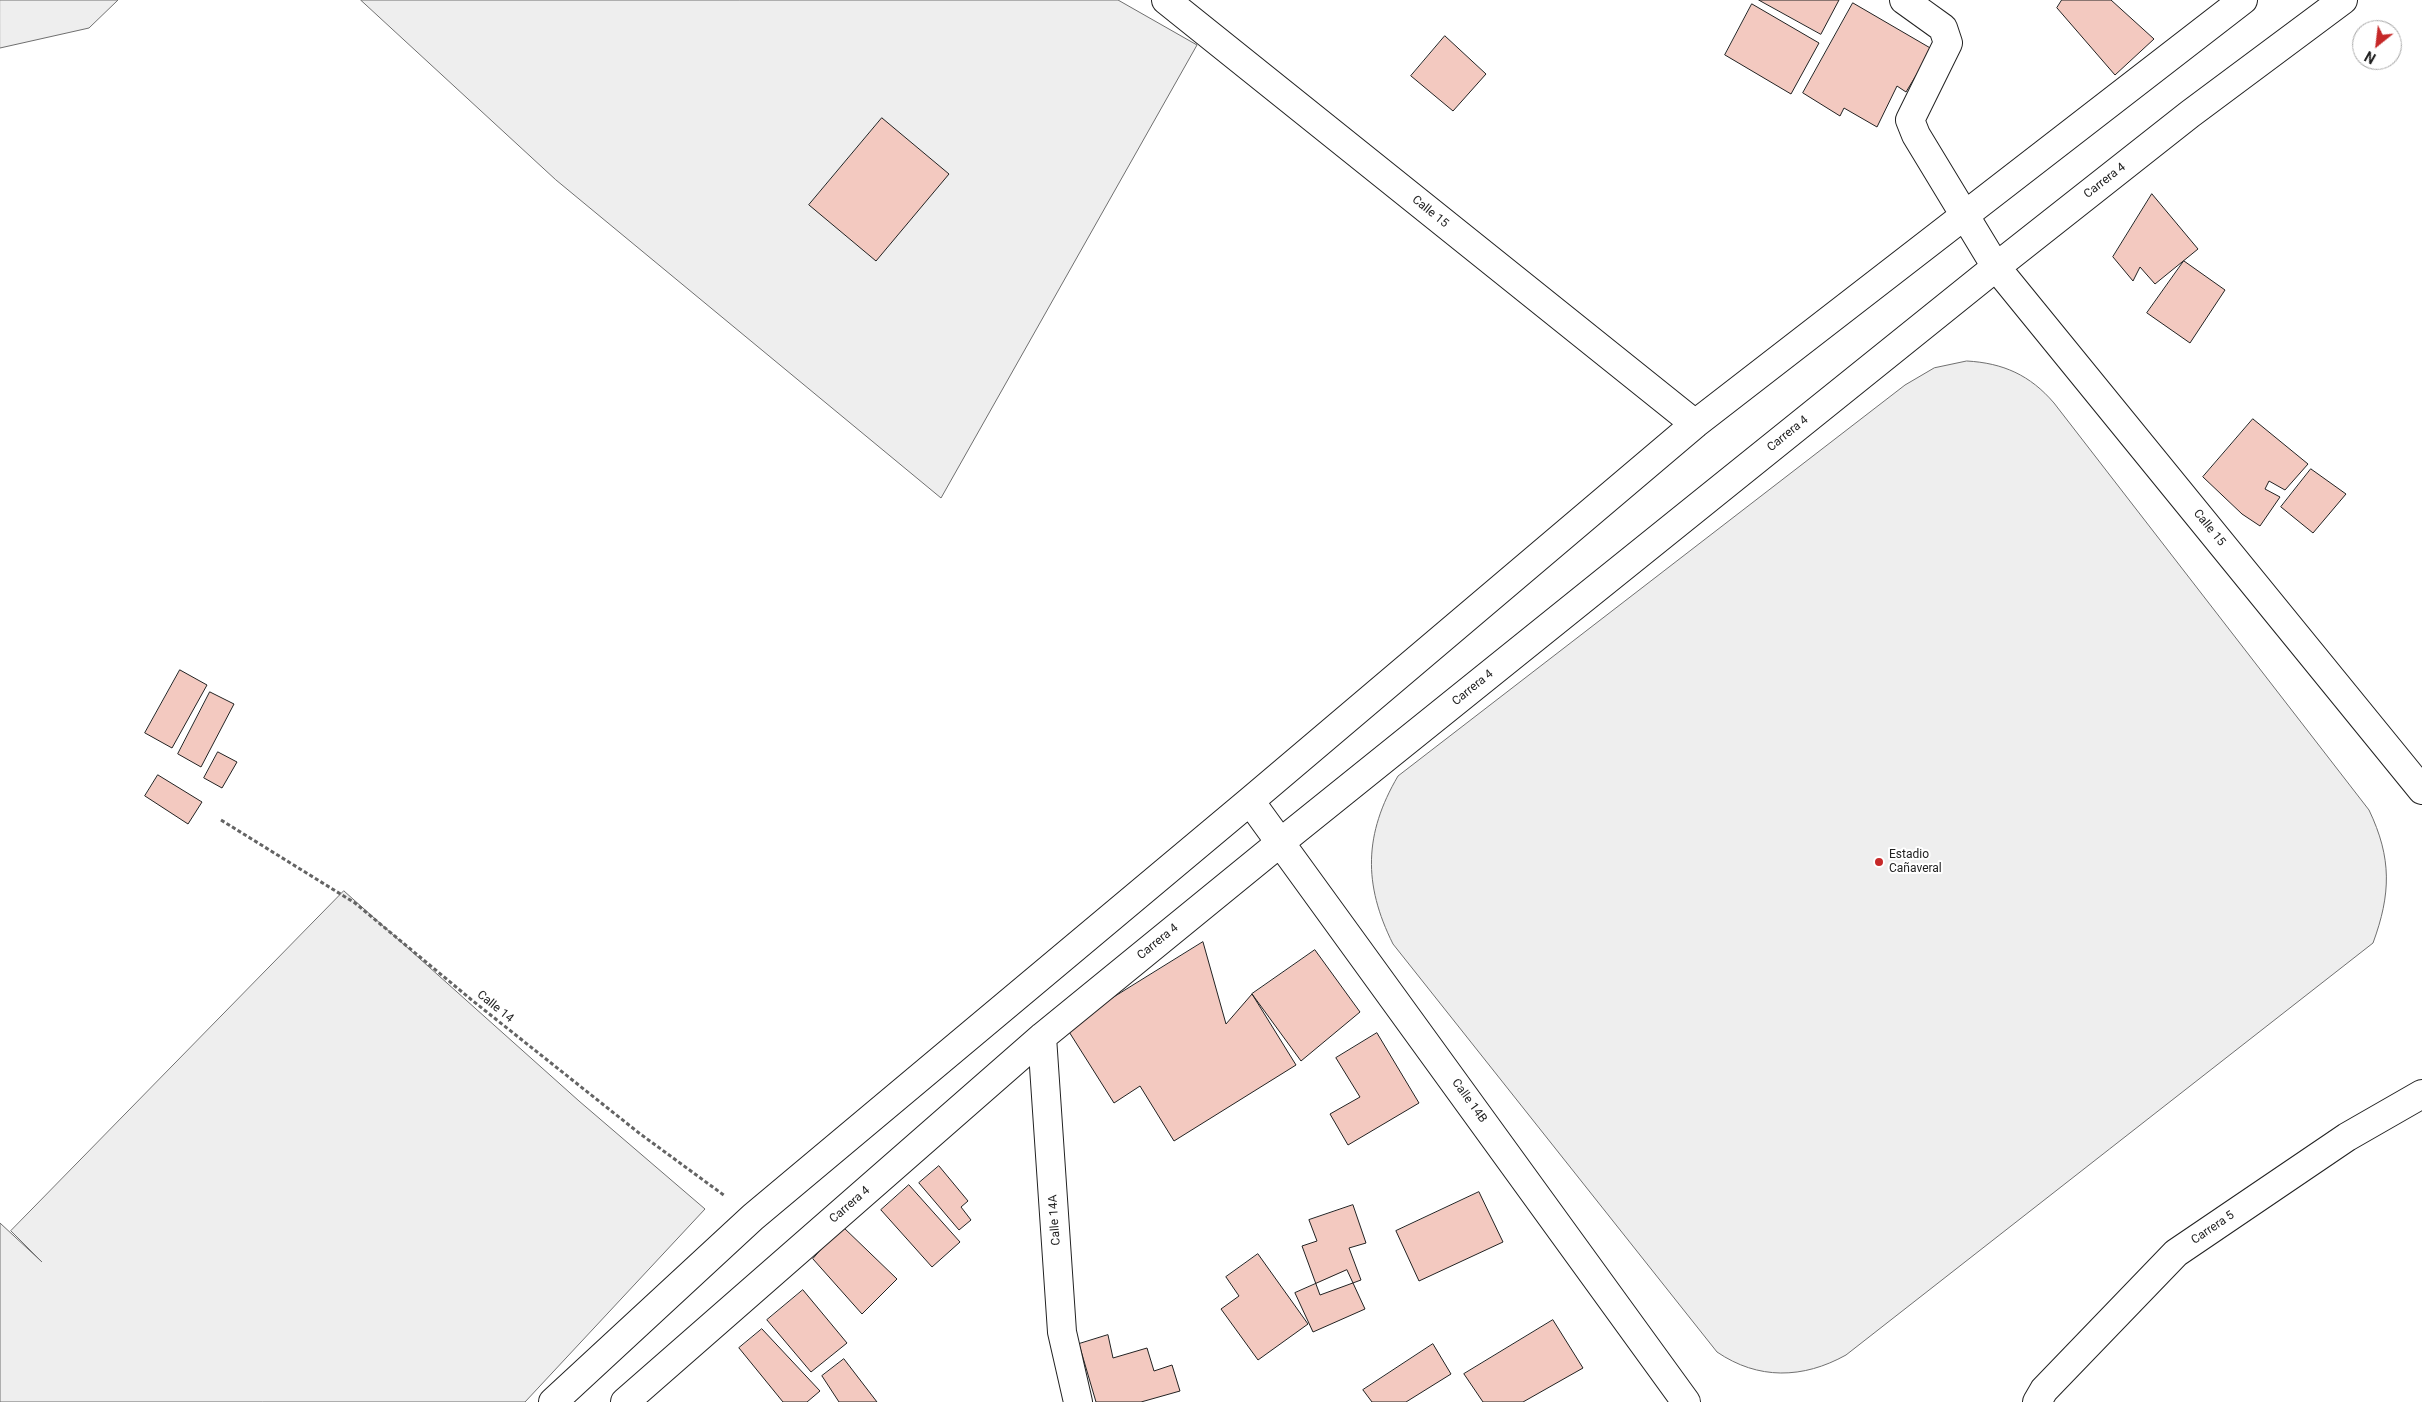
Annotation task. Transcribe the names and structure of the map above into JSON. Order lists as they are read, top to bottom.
{
  "streets": {
    "street": [
      "Carrera 4",
      "Calle 15",
      "Calle 14B",
      "Calle 14A",
      "Carrera 5"
    ],
    "path": ["Calle 14"]
  },
  "crossings": [
    ["Carrera 4", "Calle 15"],
    ["Carrera 4", "Calle 14B"],
    ["Carrera 4", "Calle 14A"]
  ],
  "places": ["Estadio Cañaveral"],
  "north": "bottom left"
}
